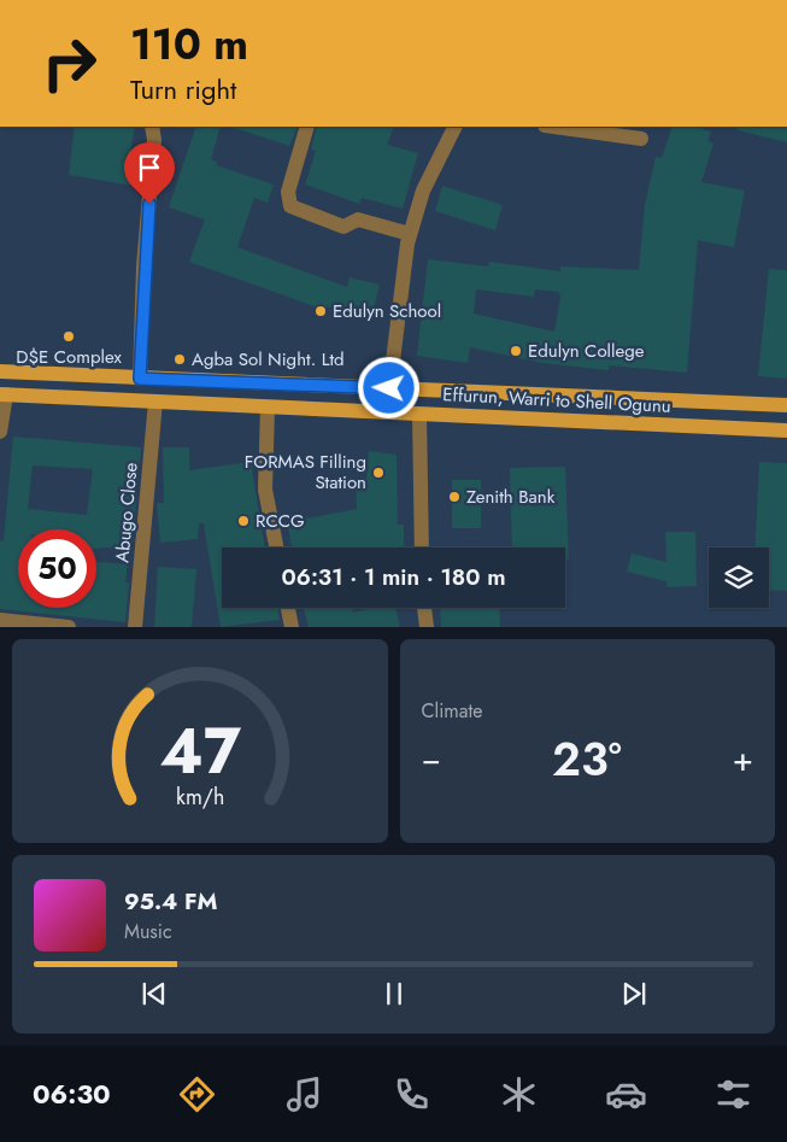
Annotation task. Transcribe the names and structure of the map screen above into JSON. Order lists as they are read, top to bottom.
{
  "streets": {
    "main road": ["Effurun, Warri to Shell Ogunu"],
    "street": ["Abugo Close"]
  },
  "crossings": [
    ["Effurun, Warri to Shell Ogunu", "Abugo Close"]
  ],
  "places": [
    "Edulyn School",
    "D$E Complex",
    "Edulyn College",
    "Agba Sol Night. Ltd",
    "FORMAS Filling Station",
    "Zenith Bank",
    "RCCG"
  ],
  "page": {
    "turn": ["110 m", "Turn right"],
    "limit": "50",
    "trip": "06:31 · 1 min · 180 m",
    "tile": "Climate",
    "heat": ["−", "23°", "+"],
    "song": ["95.4 FM", "Music"],
    "tabs": "06:30",
    "gauge": ["47", "km/h"]
  }
}
